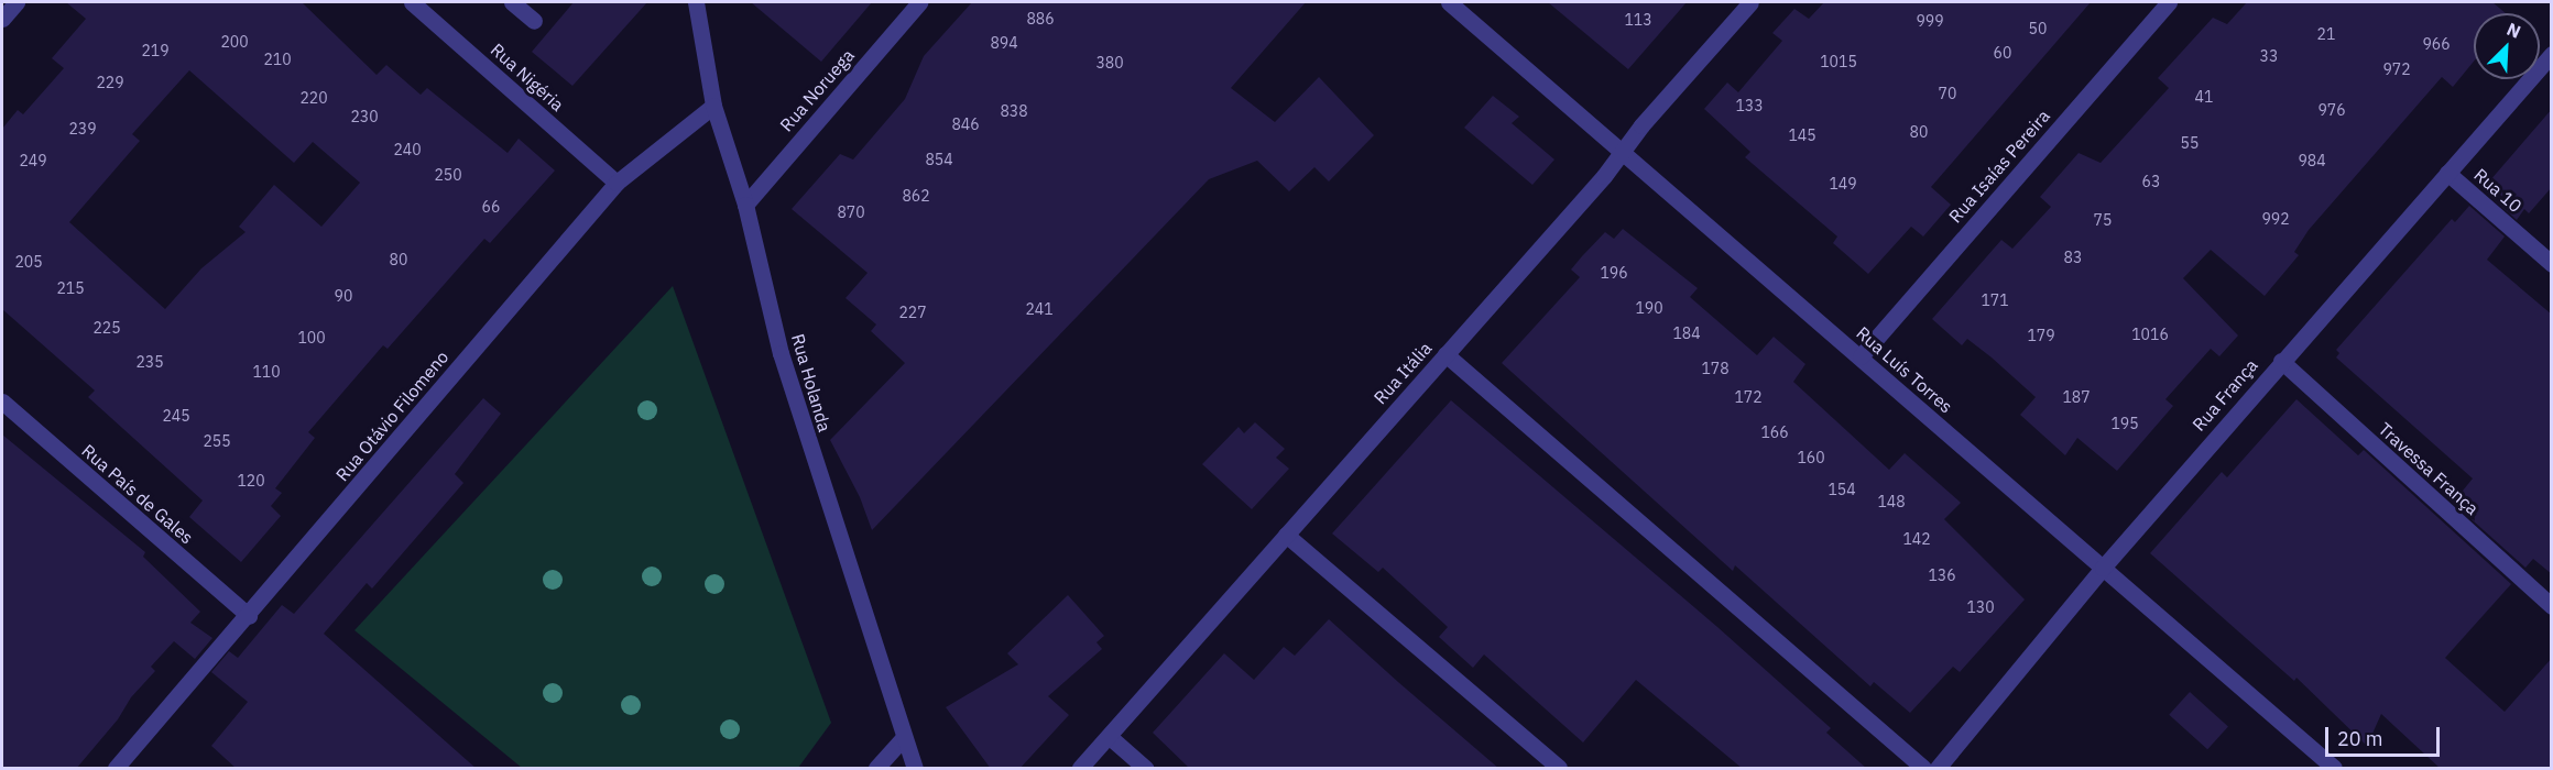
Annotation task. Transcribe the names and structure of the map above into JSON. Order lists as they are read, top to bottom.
{
  "streets": {
    "street": [
      "Rua Nigéria",
      "Rua Noruega",
      "Rua Isaías Pereira",
      "Rua 10",
      "Rua Luís Torres",
      "Rua Itália",
      "Rua Holanda",
      "Rua França",
      "Rua Otávio Filomeno",
      "Travessa França",
      "Rua País de Gales"
    ]
  },
  "crossings": [
    ["Rua Nigéria", "Rua Otávio Filomeno"],
    ["Rua Noruega", "Rua Holanda"],
    ["Rua Isaías Pereira", "Rua Luís Torres"],
    ["Rua 10", "Rua França"],
    ["Rua Luís Torres", "Rua Itália"],
    ["Rua Luís Torres", "Rua França"],
    ["Rua Holanda", "Rua Otávio Filomeno"],
    ["Rua França", "Travessa França"],
    ["Rua Otávio Filomeno", "Rua País de Gales"]
  ],
  "house_numbers": [
    "886",
    "113",
    "999",
    "50",
    "21",
    "200",
    "894",
    "966",
    "219",
    "60",
    "33",
    "210",
    "1015",
    "380",
    "972",
    "229",
    "70",
    "41",
    "220",
    "133",
    "976",
    "838",
    "230",
    "846",
    "239",
    "80",
    "145",
    "55",
    "240",
    "854",
    "249",
    "984",
    "250",
    "63",
    "149",
    "862",
    "66",
    "870",
    "992",
    "75",
    "83",
    "80",
    "205",
    "196",
    "215",
    "90",
    "171",
    "190",
    "241",
    "227",
    "225",
    "184",
    "1016",
    "179",
    "100",
    "235",
    "178",
    "110",
    "172",
    "187",
    "245",
    "195",
    "166",
    "255",
    "160",
    "120",
    "154",
    "148",
    "142",
    "136",
    "130"
  ],
  "scale_bar": "20 m",
  "north": "top right"
}
